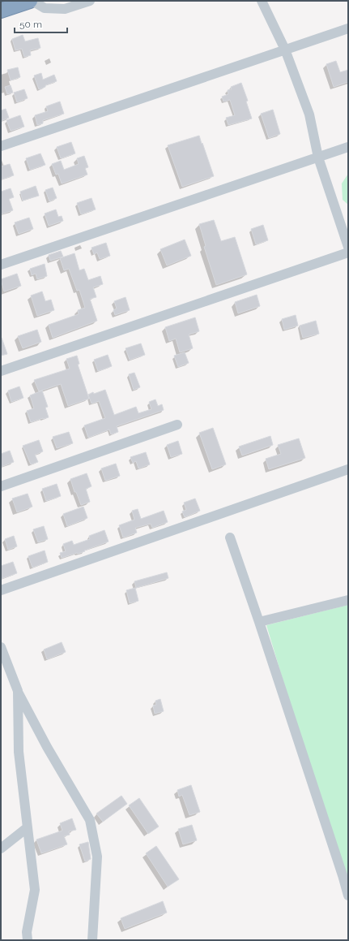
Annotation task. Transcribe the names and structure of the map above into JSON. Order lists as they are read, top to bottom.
{
  "scale_bar": "50 m"
}
